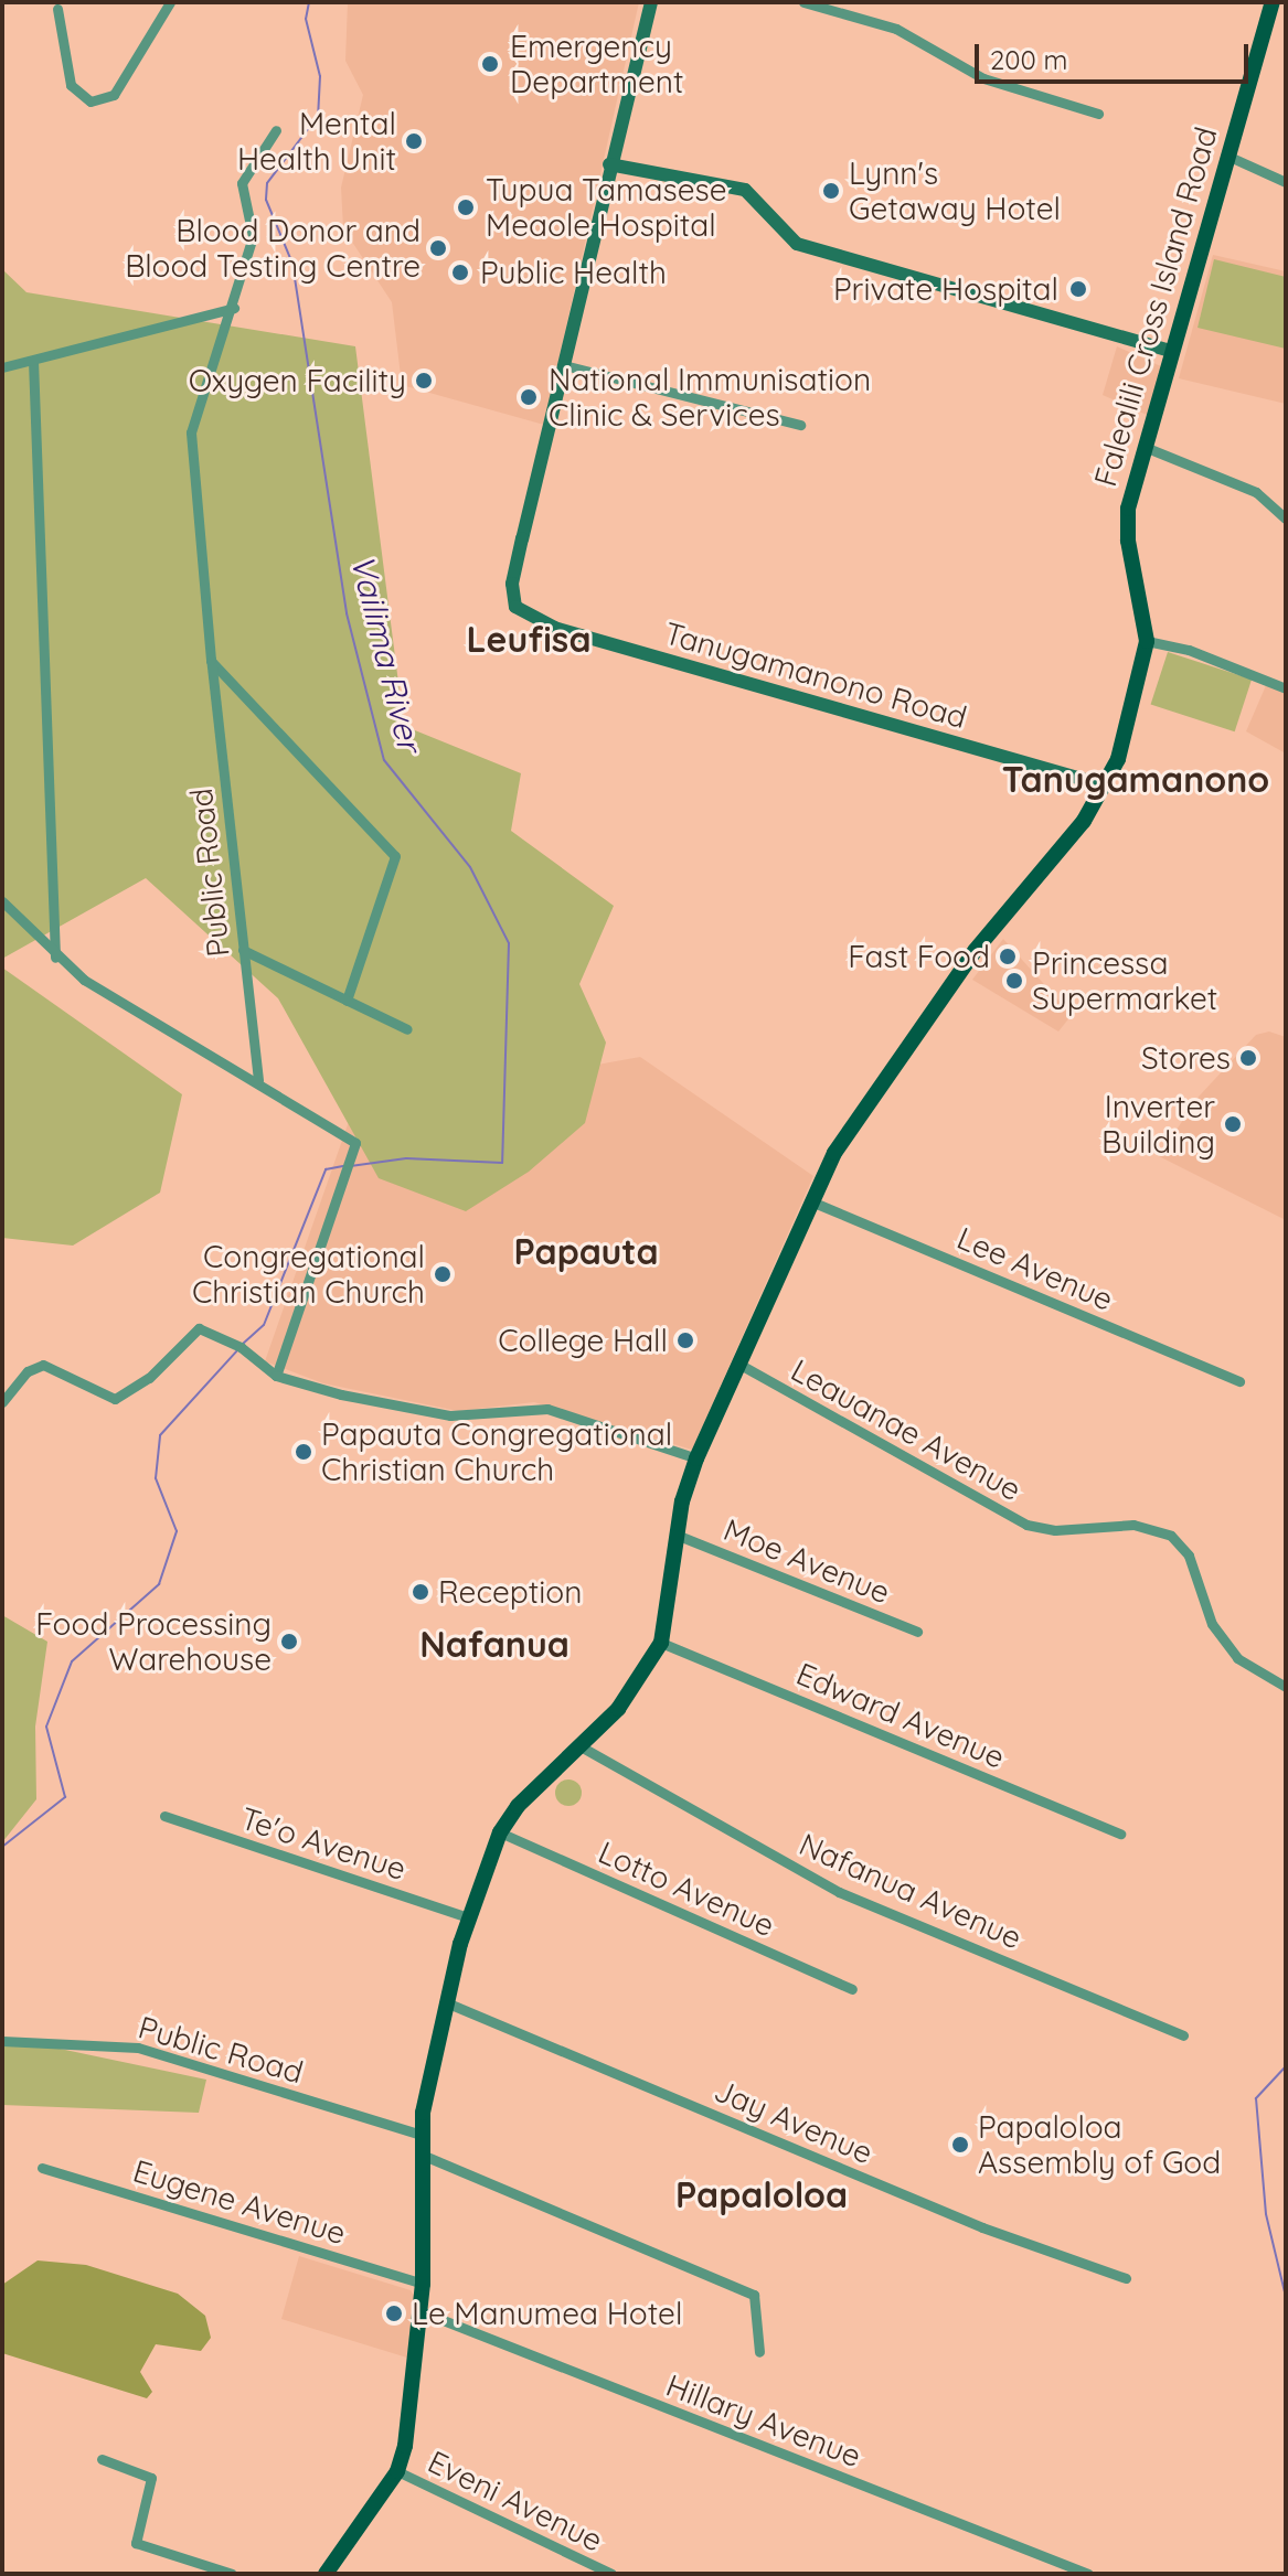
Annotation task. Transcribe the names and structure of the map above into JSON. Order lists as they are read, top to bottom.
{
  "streets": {
    "main road": ["Falealili Cross Island Road", "Tanugamanono Road"],
    "street": [
      "Public Road",
      "Lee Avenue",
      "Leauanae Avenue",
      "Moe Avenue",
      "Edward Avenue",
      "Te'o Avenue",
      "Lotto Avenue",
      "Nafanua Avenue",
      "Jay Avenue",
      "Eugene Avenue",
      "Hillary Avenue",
      "Eveni Avenue"
    ]
  },
  "crossings": [
    ["Falealili Cross Island Road", "Tanugamanono Road"],
    ["Falealili Cross Island Road", "Public Road"],
    ["Falealili Cross Island Road", "Lee Avenue"],
    ["Falealili Cross Island Road", "Leauanae Avenue"],
    ["Falealili Cross Island Road", "Moe Avenue"],
    ["Falealili Cross Island Road", "Edward Avenue"],
    ["Falealili Cross Island Road", "Te'o Avenue"],
    ["Falealili Cross Island Road", "Lotto Avenue"],
    ["Falealili Cross Island Road", "Nafanua Avenue"],
    ["Falealili Cross Island Road", "Jay Avenue"],
    ["Falealili Cross Island Road", "Eugene Avenue"],
    ["Falealili Cross Island Road", "Hillary Avenue"],
    ["Falealili Cross Island Road", "Eveni Avenue"]
  ],
  "districts": [
    "Leufisa",
    "Tanugamanono",
    "Papauta",
    "Nafanua",
    "Papaloloa"
  ],
  "water": ["Vailima River"],
  "places": [
    "Emergency Department",
    "Mental Health Unit",
    "Lynn's Getaway Hotel",
    "Tupua Tamasese Meaole Hospital",
    "Blood Donor and Blood Testing Centre",
    "Public Health",
    "Private Hospital",
    "Oxygen Facility",
    "National Immunisation Clinic & Services",
    "Fast Food",
    "Princessa Supermarket",
    "Stores",
    "Inverter Building",
    "Congregational Christian Church",
    "College Hall",
    "Papauta Congregational Christian Church",
    "Reception",
    "Food Processing Warehouse",
    "Papaloloa Assembly of God",
    "Le Manumea Hotel"
  ],
  "scale_bar": "200 m"
}
